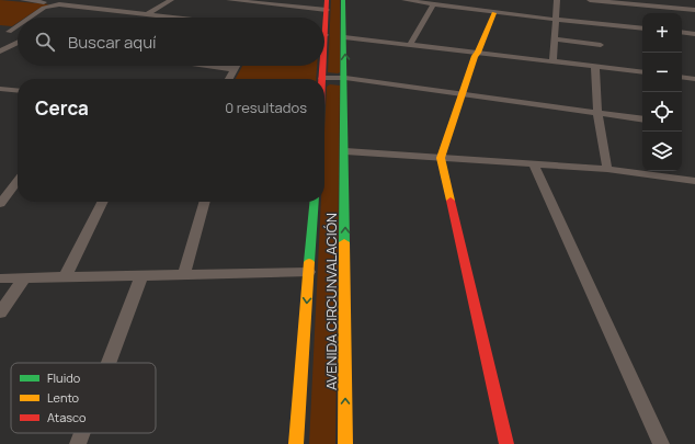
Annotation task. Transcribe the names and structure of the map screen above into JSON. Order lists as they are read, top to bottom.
{
  "streets": {
    "main road": ["AVENIDA CIRCUNVALACIÓN"]
  },
  "legend": ["Fluido", "Lento", "Atasco"],
  "page": {
    "map_buttons": ["+", "−"],
    "search": "Buscar aquí",
    "heading": ["Cerca", "0 resultados"]
  }
}
